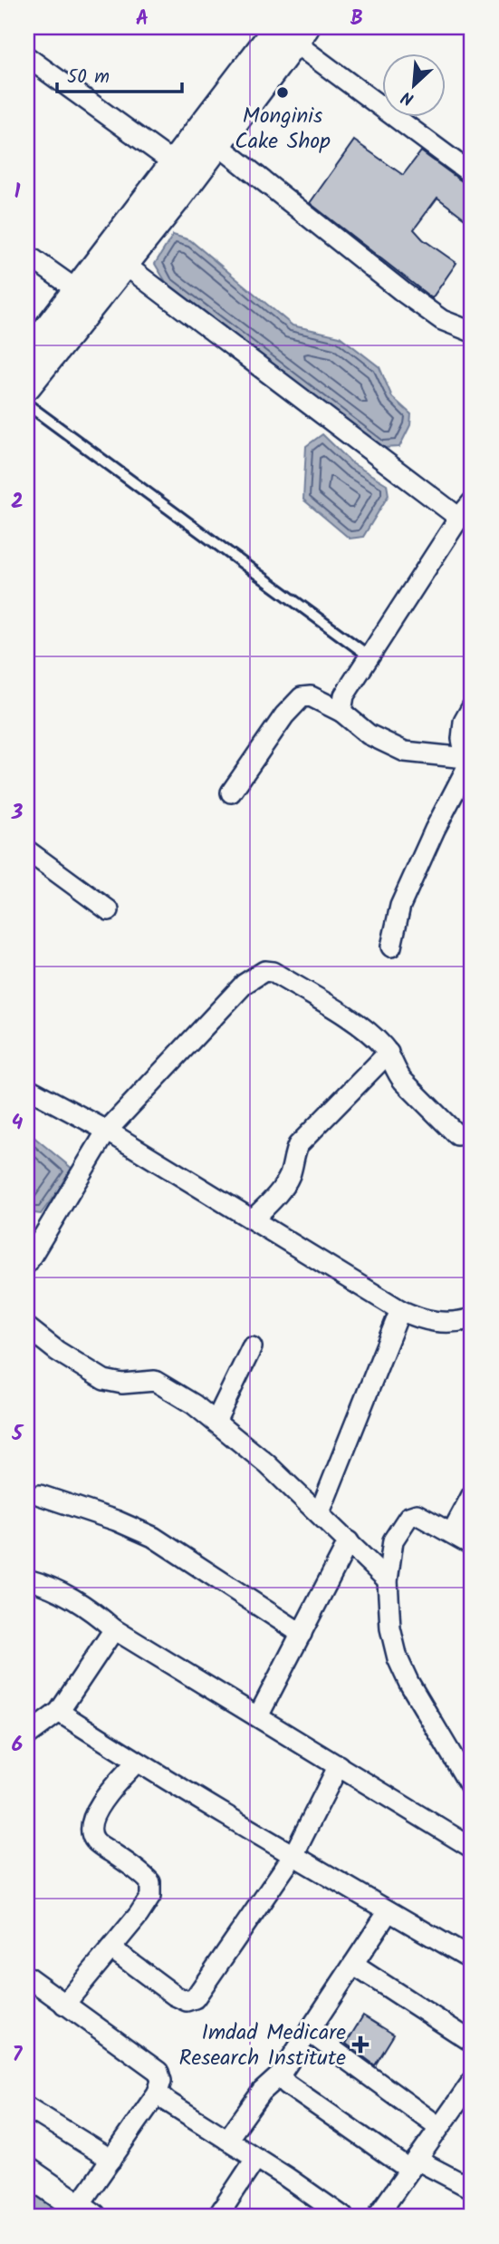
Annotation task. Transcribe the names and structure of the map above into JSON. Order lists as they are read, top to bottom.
{
  "places": {
    "other": ["Monginis Cake Shop"],
    "health": ["Imdad Medicare Research Institute"]
  },
  "scale_bar": "50 m",
  "north": "bottom left",
  "grid": {
    "columns": ["A", "B"],
    "rows": [
      "1",
      "2",
      "3",
      "4",
      "5",
      "6",
      "7"
    ]
  }
}
